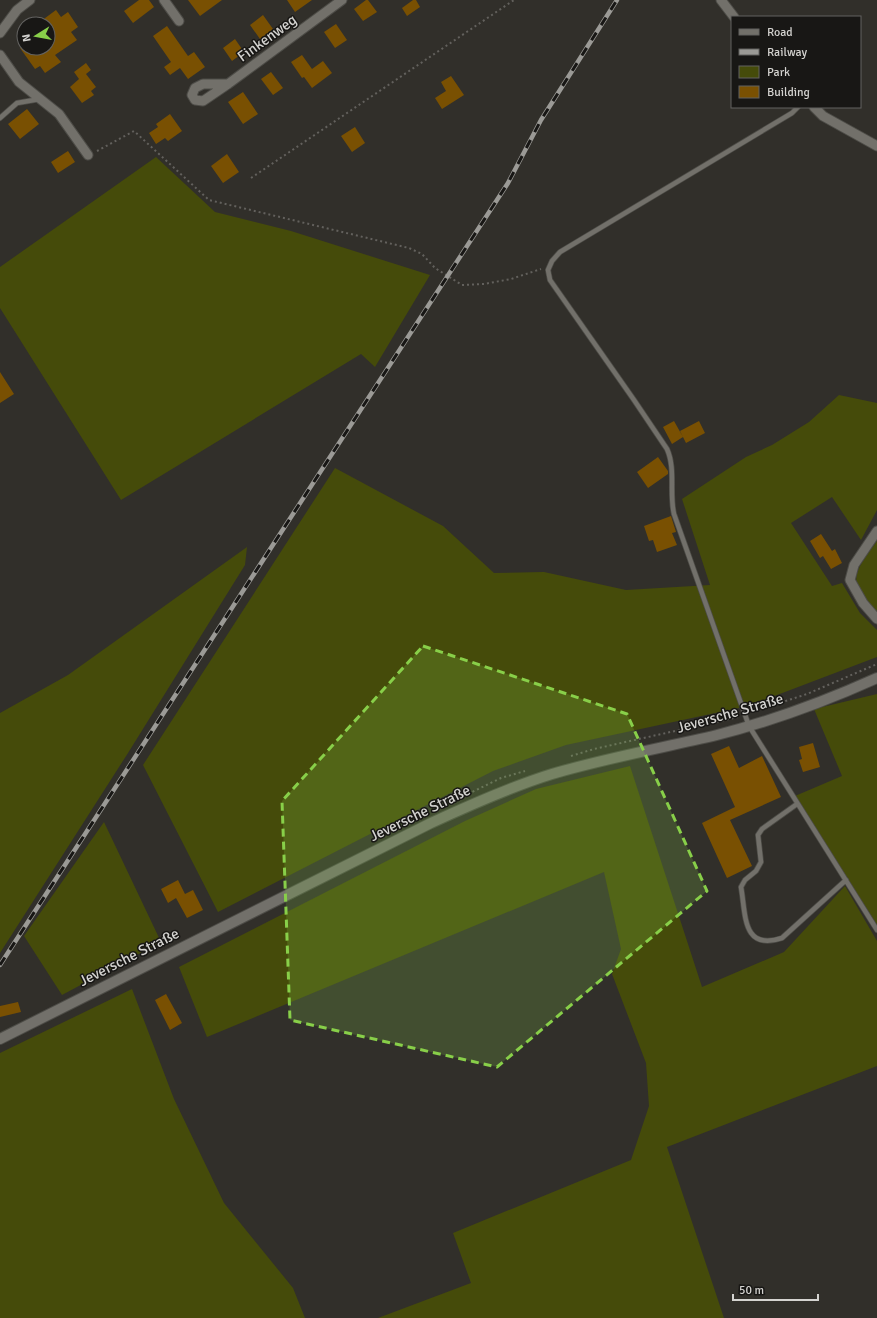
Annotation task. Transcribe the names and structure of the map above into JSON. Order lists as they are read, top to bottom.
{
  "streets": {
    "street": ["Finkenweg", "Jeversche Straße"]
  },
  "legend": [
    "Road",
    "Railway",
    "Park",
    "Building"
  ],
  "scale_bar": "50 m",
  "north": "left"
}
